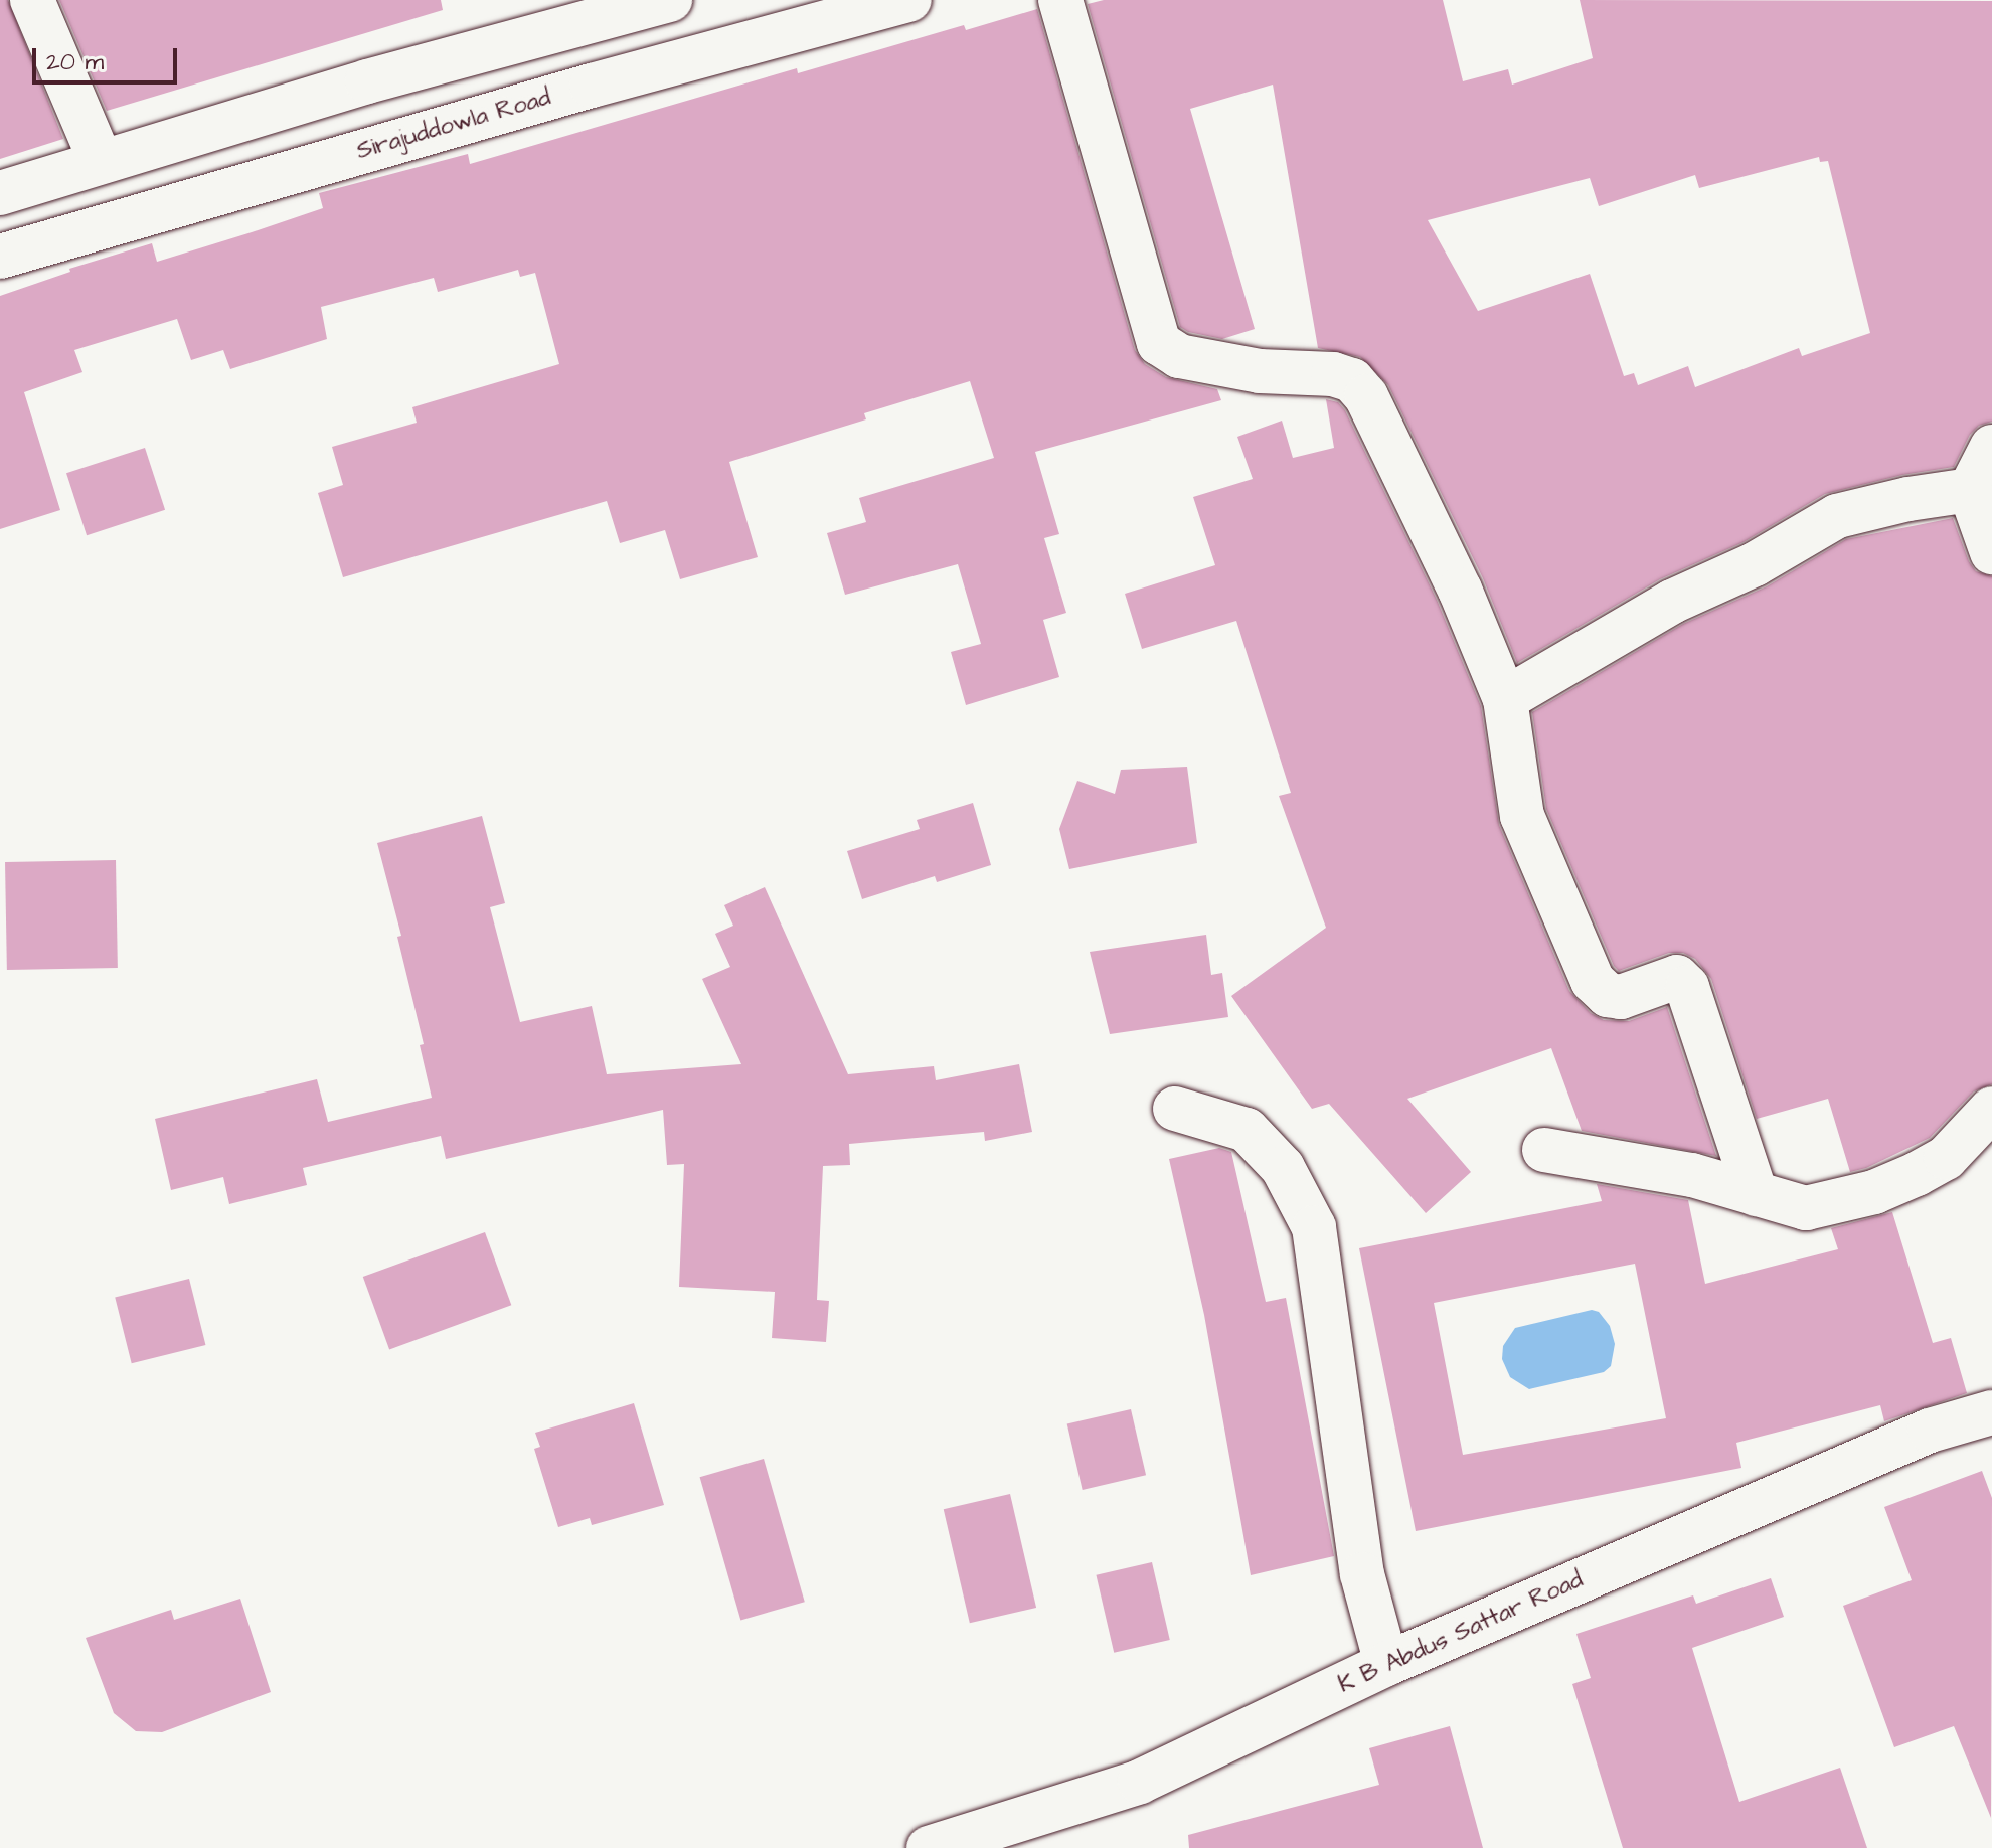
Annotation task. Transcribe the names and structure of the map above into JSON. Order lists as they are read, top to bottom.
{
  "streets": {
    "street": ["Sirajuddowla Road", "K B Abdus Sattar Road"]
  },
  "scale_bar": "20 m"
}
